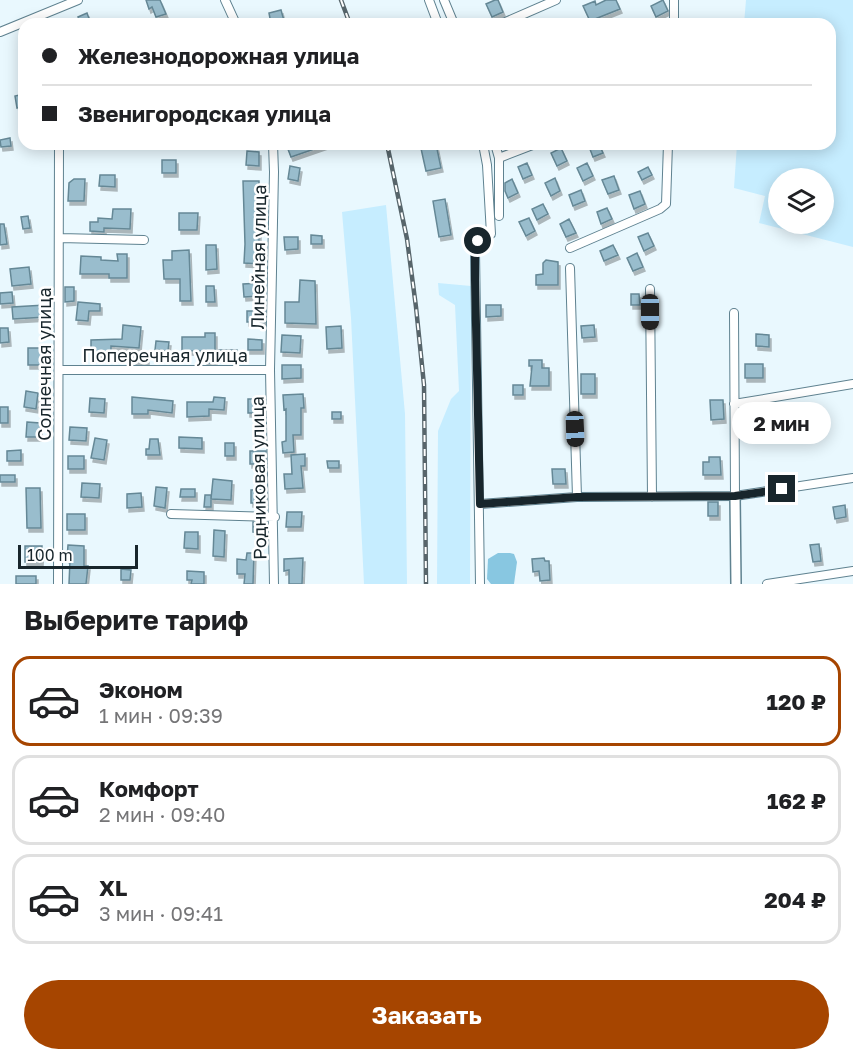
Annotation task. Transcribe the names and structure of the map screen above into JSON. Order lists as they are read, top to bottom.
{
  "streets": {
    "street": [
      "Линейная улица",
      "Поперечная улица",
      "Солнечная улица",
      "Родниковая улица"
    ]
  },
  "crossings": [
    ["Линейная улица", "Поперечная улица"],
    ["Линейная улица", "Родниковая улица"],
    ["Поперечная улица", "Солнечная улица"],
    ["Поперечная улица", "Родниковая улица"]
  ],
  "scale_bar": "100 m",
  "page": {
    "banner": ["Железнодорожная улица", "Звенигородская улица"],
    "bubble": "2 мин",
    "scale": "100 m",
    "heading": "Выберите тариф",
    "list": [
      {
        "name": "Эконом",
        "note": "1 мин · 09:39",
        "value": "120 ₽"
      },
      {
        "name": "Комфорт",
        "note": "2 мин · 09:40",
        "value": "162 ₽"
      },
      {
        "name": "XL",
        "note": "3 мин · 09:41",
        "value": "204 ₽"
      }
    ],
    "buttons": "Заказать"
  }
}
